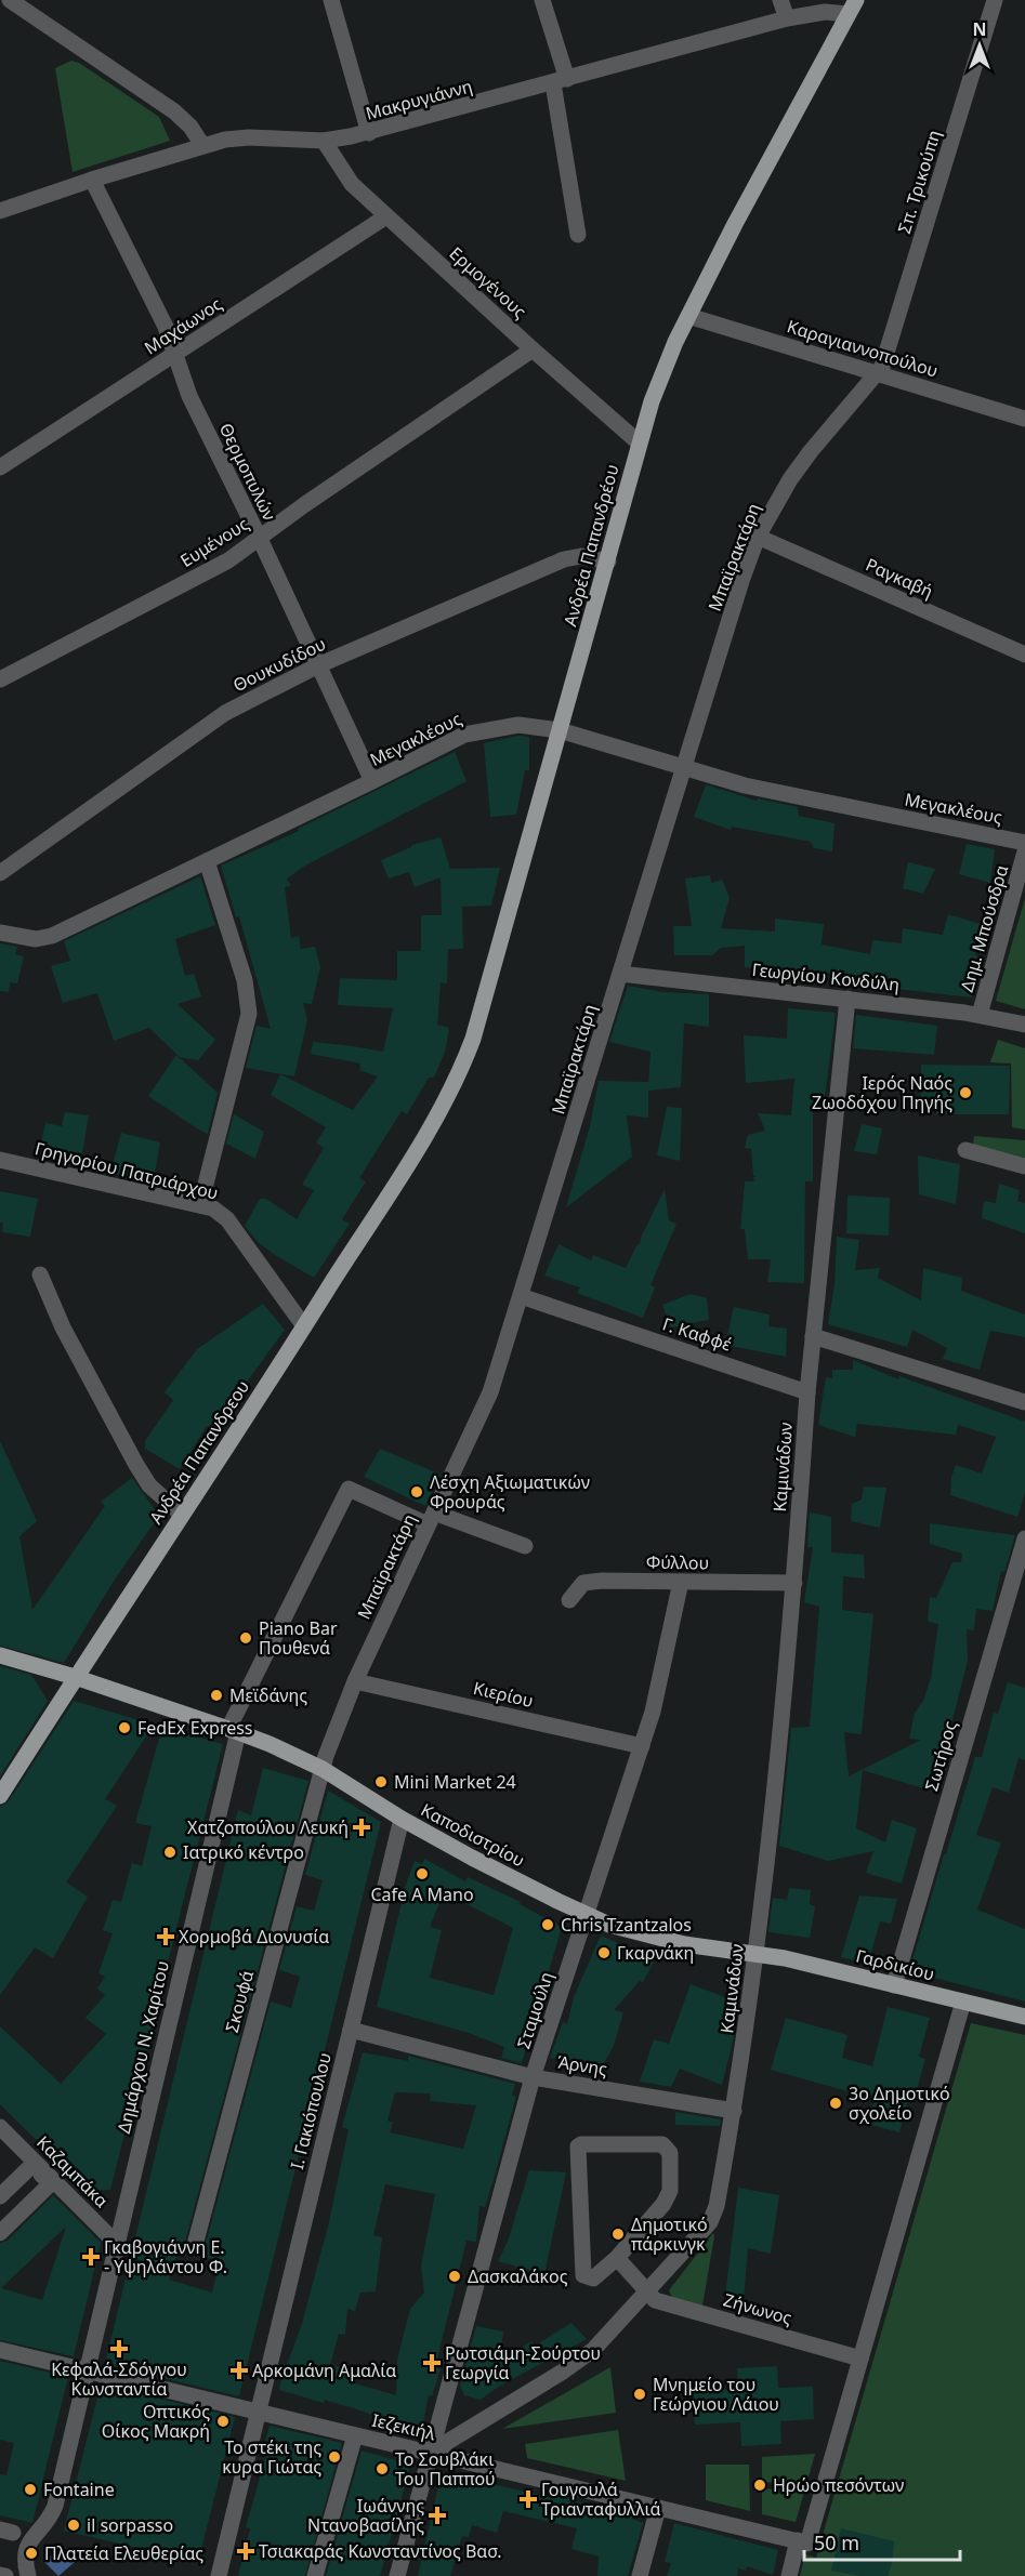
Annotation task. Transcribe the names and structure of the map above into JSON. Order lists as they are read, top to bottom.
{
  "streets": {
    "main road": [
      "Ανδρέα Παπανδρέου",
      "Ανδρέα Παπανδρεου",
      "Καποδιστρίου",
      "Γαρδικίου"
    ],
    "street": [
      "Μακρυγιάννη",
      "Σπ. Τρικούπη",
      "Ερμογένους",
      "Μαχάωνος",
      "Καραγιαννοπούλου",
      "Θερμοπυλών",
      "Ευμένους",
      "Μπαϊρακτάρη",
      "Ραγκαβή",
      "Θουκυδίδου",
      "Μεγακλέους",
      "Δημ. Μπούσδρα",
      "Γεωργίου Κονδύλη",
      "Γρηγορίου Πατριάρχου",
      "Γ. Καφφέ",
      "Καμινάδων",
      "Φύλλου",
      "Κιερίου",
      "Σωτήρος",
      "Σκουφά",
      "Σταμούλη",
      "Δημάρχου Ν. Χαρίτου",
      "Άρνης",
      "Ι. Γακιόπουλου",
      "Καζαμπάκα",
      "Ζήνωνος",
      "Ιεζεκιήλ"
    ]
  },
  "crossings": [
    ["Μακρυγιάννη", "Ερμογένους"],
    ["Μακρυγιάννη", "Θερμοπυλών"],
    ["Μακρυγιάννη", "Ανδρέα Παπανδρέου"],
    ["Σπ. Τρικούπη", "Καραγιαννοπούλου"],
    ["Σπ. Τρικούπη", "Μπαϊρακτάρη"],
    ["Ερμογένους", "Μαχάωνος"],
    ["Ερμογένους", "Ευμένους"],
    ["Ερμογένους", "Ανδρέα Παπανδρέου"],
    ["Μαχάωνος", "Θερμοπυλών"],
    ["Καραγιαννοπούλου", "Ανδρέα Παπανδρέου"],
    ["Καραγιαννοπούλου", "Μπαϊρακτάρη"],
    ["Θερμοπυλών", "Ευμένους"],
    ["Θερμοπυλών", "Θουκυδίδου"],
    ["Θερμοπυλών", "Μεγακλέους"],
    ["Ανδρέα Παπανδρέου", "Θουκυδίδου"],
    ["Ανδρέα Παπανδρέου", "Μεγακλέους"],
    ["Ανδρέα Παπανδρέου", "Ανδρέα Παπανδρεου"],
    ["Μπαϊρακτάρη", "Ραγκαβή"],
    ["Μπαϊρακτάρη", "Μεγακλέους"],
    ["Μπαϊρακτάρη", "Γεωργίου Κονδύλη"],
    ["Μπαϊρακτάρη", "Γ. Καφφέ"],
    ["Μπαϊρακτάρη", "Κιερίου"],
    ["Μπαϊρακτάρη", "Καποδιστρίου"],
    ["Μπαϊρακτάρη", "Σκουφά"],
    ["Μπαϊρακτάρη", "Δημάρχου Ν. Χαρίτου"],
    ["Δημ. Μπούσδρα", "Γεωργίου Κονδύλη"],
    ["Γρηγορίου Πατριάρχου", "Ανδρέα Παπανδρεου"],
    ["Γ. Καφφέ", "Καμινάδων"],
    ["Ανδρέα Παπανδρεου", "Καποδιστρίου"],
    ["Καμινάδων", "Φύλλου"],
    ["Καμινάδων", "Καποδιστρίου"],
    ["Καμινάδων", "Γαρδικίου"],
    ["Καμινάδων", "Σταμούλη"],
    ["Καμινάδων", "Άρνης"],
    ["Καμινάδων", "Ζήνωνος"],
    ["Καμινάδων", "Ιεζεκιήλ"],
    ["Φύλλου", "Σταμούλη"],
    ["Κιερίου", "Σταμούλη"],
    ["Σωτήρος", "Γαρδικίου"],
    ["Καποδιστρίου", "Γαρδικίου"],
    ["Καποδιστρίου", "Σκουφά"],
    ["Καποδιστρίου", "Σταμούλη"],
    ["Καποδιστρίου", "Δημάρχου Ν. Χαρίτου"],
    ["Καποδιστρίου", "Ι. Γακιόπουλου"],
    ["Σταμούλη", "Άρνης"],
    ["Σταμούλη", "Ιεζεκιήλ"],
    ["Δημάρχου Ν. Χαρίτου", "Καζαμπάκα"],
    ["Δημάρχου Ν. Χαρίτου", "Ιεζεκιήλ"],
    ["Άρνης", "Ι. Γακιόπουλου"],
    ["Ι. Γακιόπουλου", "Ιεζεκιήλ"]
  ],
  "places": {
    "other": [
      "Ιερός Ναός Ζωοδόχου Πηγής",
      "Λέσχη Αξιωματικών Φρουράς",
      "Piano Bar Πουθενά",
      "Μεϊδάνης",
      "FedEx Express",
      "Mini Market 24",
      "Ιατρικό κέντρο",
      "Cafe A Mano",
      "Chris Tzantzalos",
      "Γκαρνάκη",
      "3ο Δημοτικό σχολείο",
      "Δημοτικό πάρκινγκ",
      "Δασκαλάκος",
      "Μνημείο του Γεώργιου Λάιου",
      "Οπτικός Οίκος Μακρή",
      "Το στέκι της κυρα Γιώτας",
      "Το Σουβλάκι Του Παππού",
      "Ηρώο πεσόντων",
      "Fontaine",
      "il sorpasso",
      "Πλατεία Ελευθερίας"
    ],
    "health": [
      "Χατζοπούλου Λευκή",
      "Χορμοβά Διονυσία",
      "Γκαβογιάννη Ε. - Υψηλάντου Φ.",
      "Κεφαλά-Σδόγγου Κωνσταντία",
      "Ρωτσιάμη-Σούρτου Γεωργία",
      "Αρκομάνη Αμαλία",
      "Γουγουλά Τριανταφυλλιά",
      "Ιωάννης Ντανοβασίλης",
      "Τσιακαράς Κωνσταντίνος Βασ."
    ]
  },
  "scale_bar": "50 m",
  "north": "top"
}
